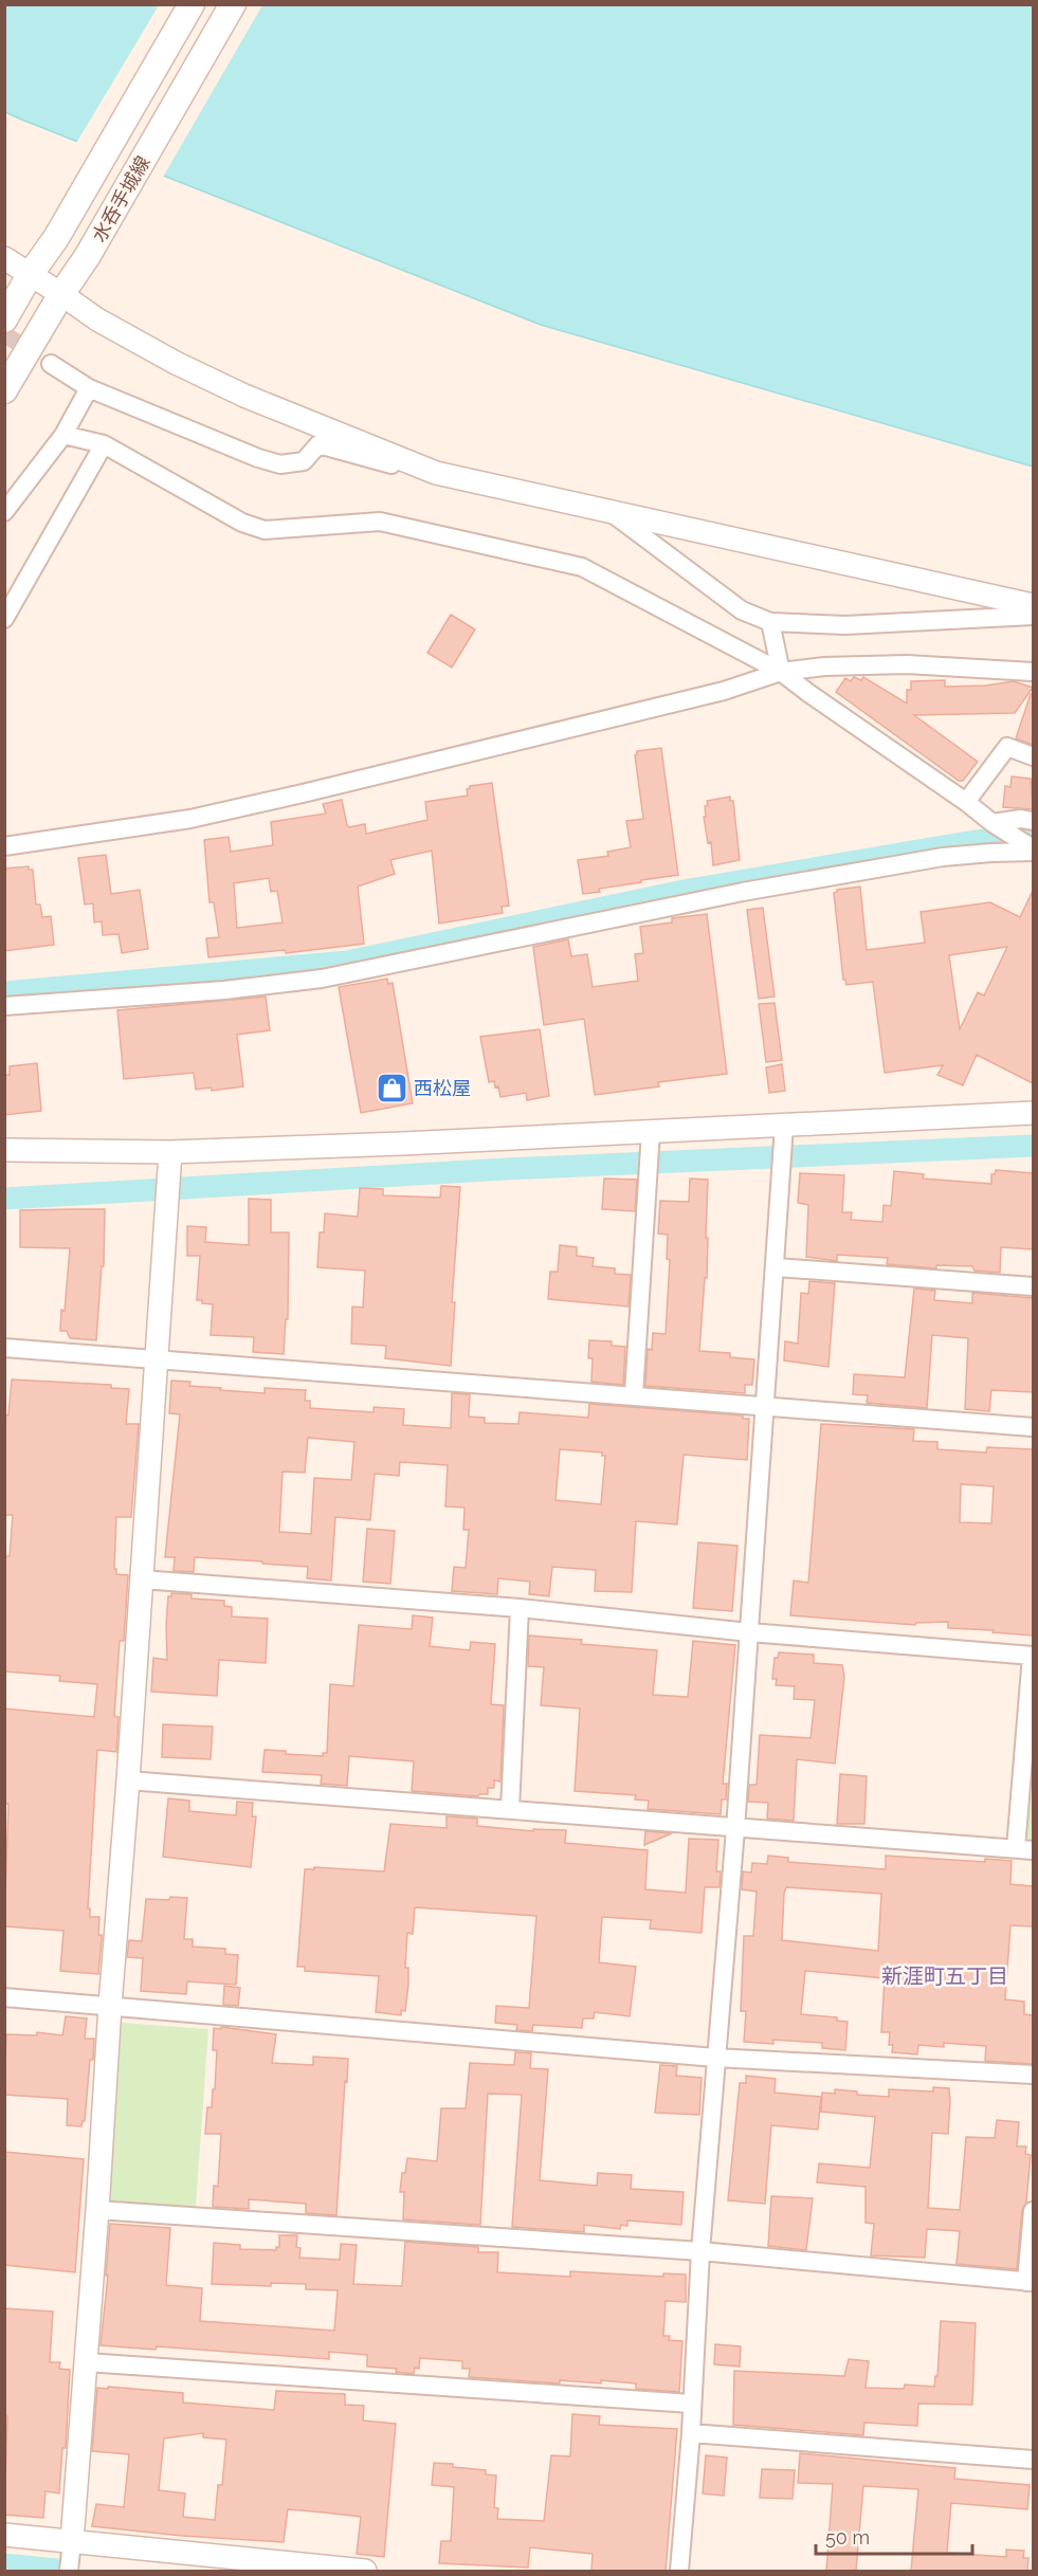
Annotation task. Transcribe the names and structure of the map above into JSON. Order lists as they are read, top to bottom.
{
  "streets": {
    "main road": ["水呑手城線"]
  },
  "districts": ["新涯町五丁目"],
  "places": {
    "shop": ["西松屋"]
  },
  "scale_bar": "50 m"
}
